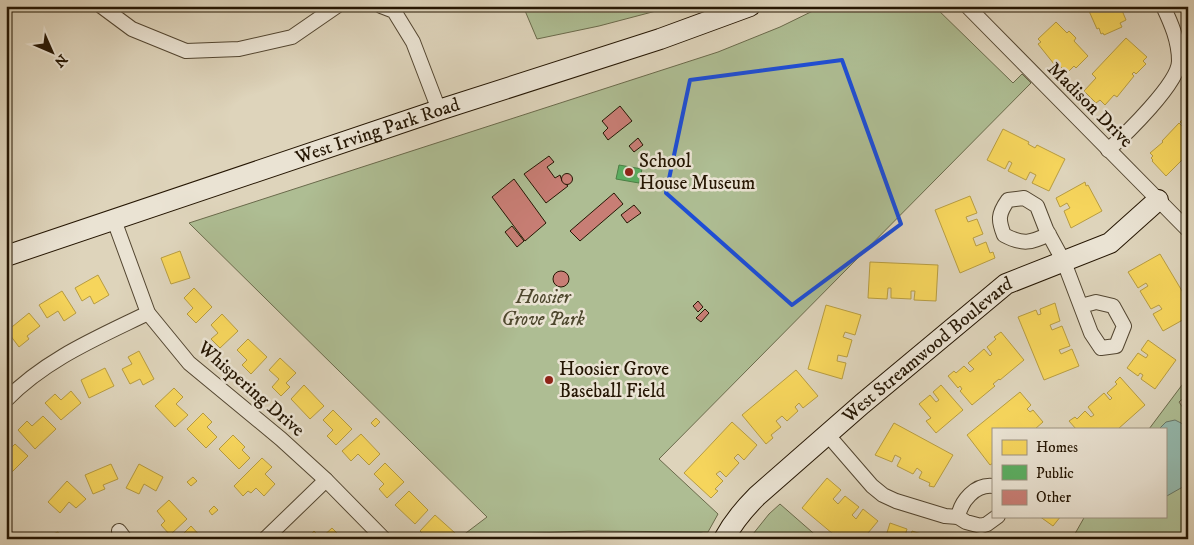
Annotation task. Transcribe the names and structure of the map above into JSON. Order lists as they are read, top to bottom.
{
  "streets": {
    "main road": ["West Irving Park Road", "West Streamwood Boulevard"],
    "street": ["Madison Drive", "Whispering Drive"]
  },
  "crossings": [
    ["Madison Drive", "West Streamwood Boulevard"],
    ["West Irving Park Road", "Whispering Drive"]
  ],
  "parks": ["Hoosier Grove Park"],
  "places": ["School House Museum", "Hoosier Grove Baseball Field"],
  "legend": ["Homes", "Public", "Other"],
  "north": "bottom right"
}
